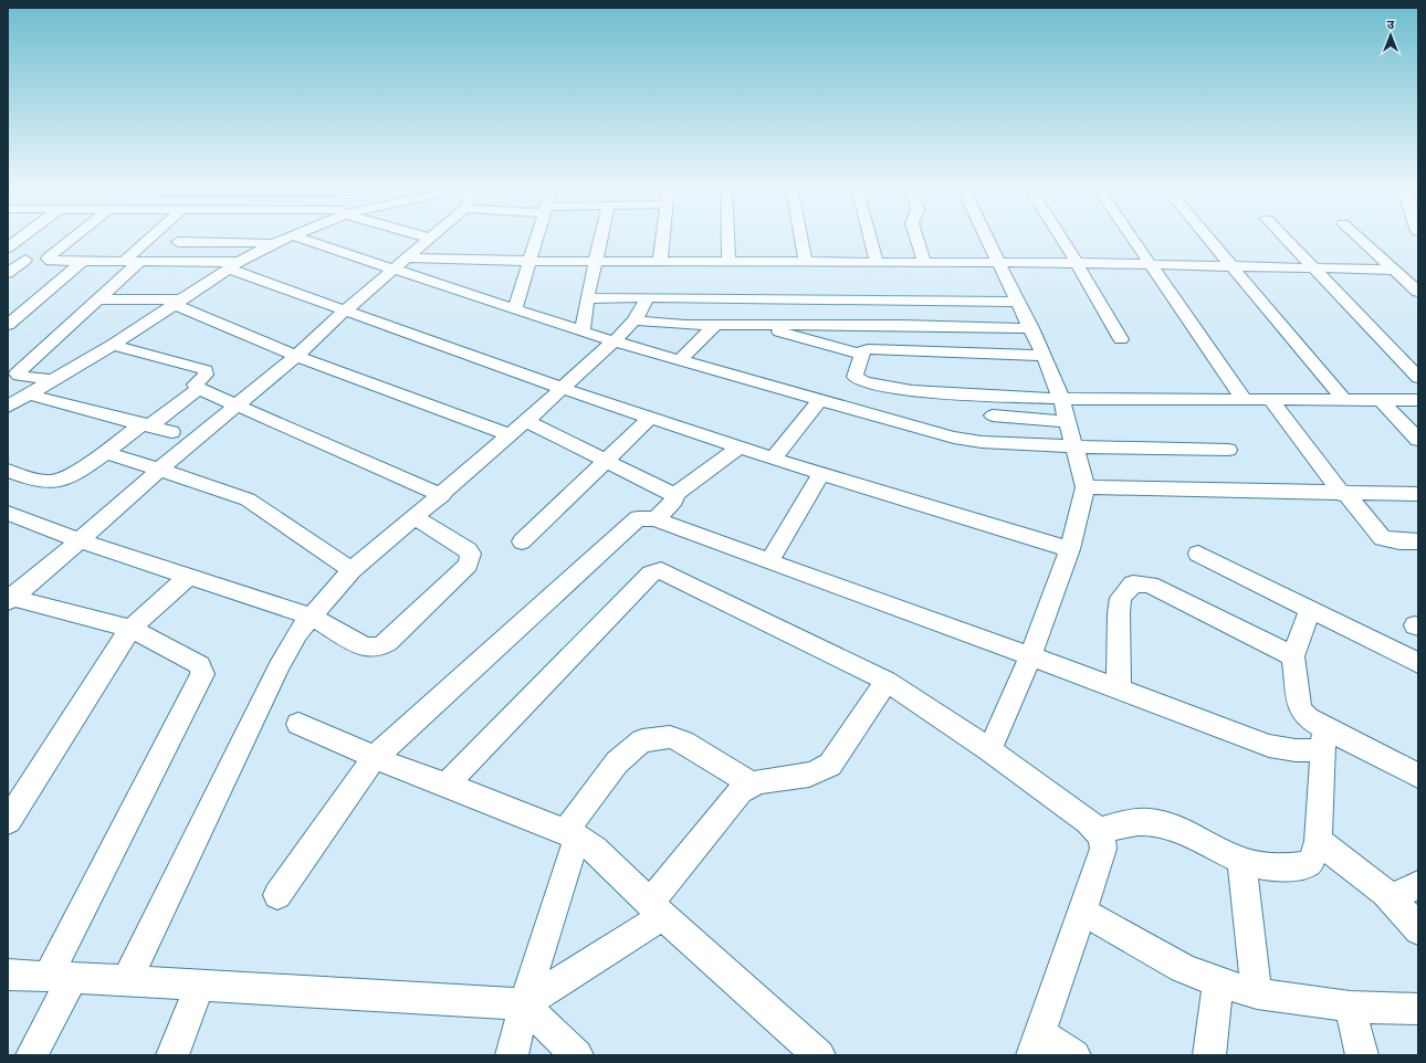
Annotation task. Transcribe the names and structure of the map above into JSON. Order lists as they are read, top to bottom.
{
  "north": "top"
}
